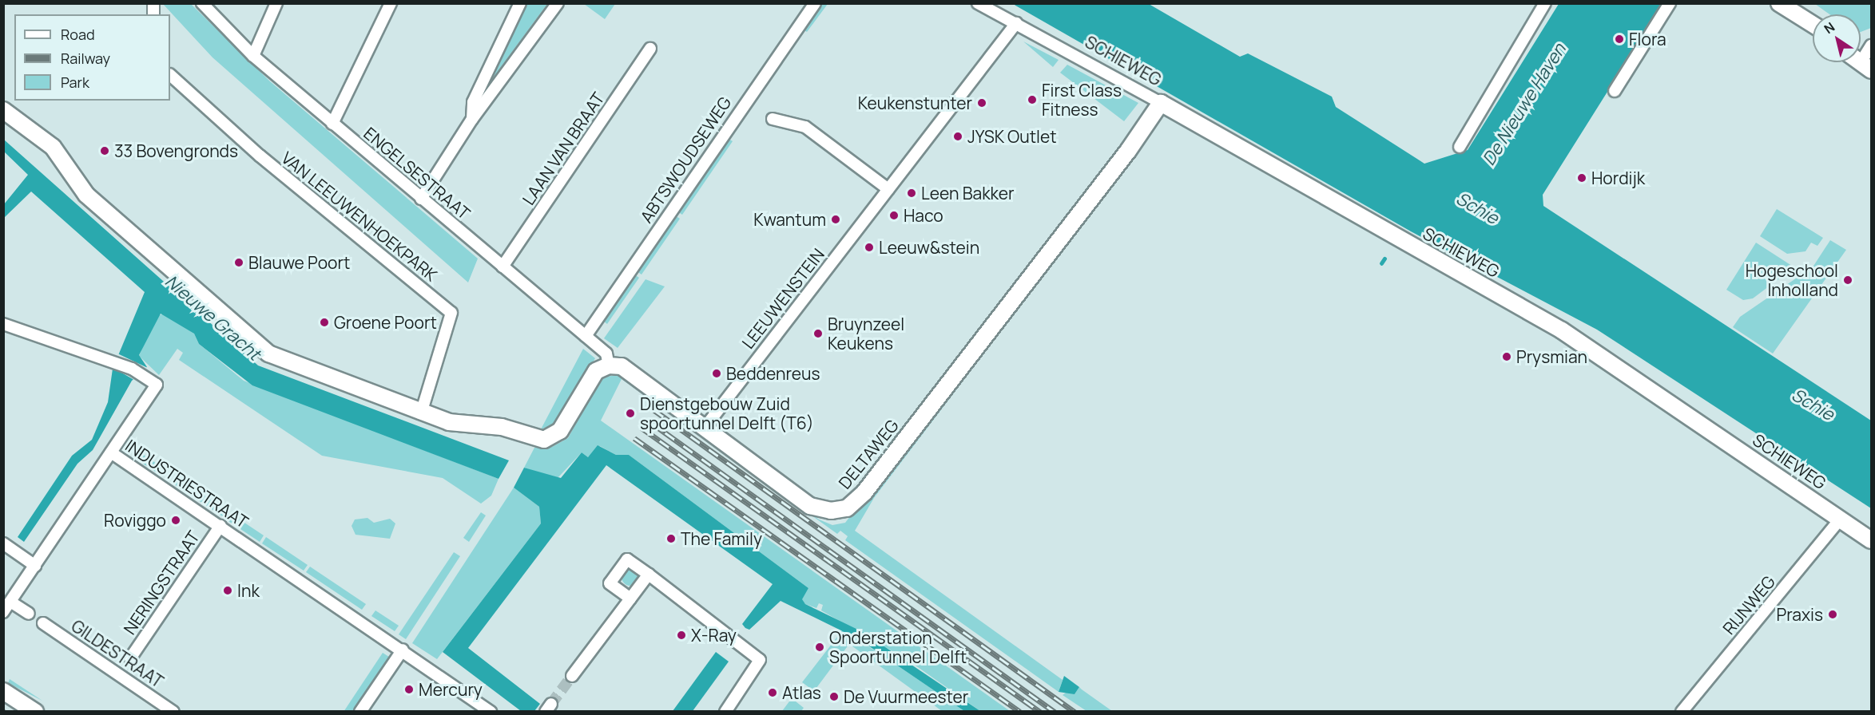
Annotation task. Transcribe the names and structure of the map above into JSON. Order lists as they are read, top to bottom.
{
  "streets": {
    "street": [
      "SCHIEWEG",
      "LAAN VAN BRAAT",
      "ABTSWOUDSEWEG",
      "ENGELSESTRAAT",
      "VAN LEEUWENHOEKPARK",
      "LEEUWENSTEIN",
      "DELTAWEG",
      "INDUSTRIESTRAAT",
      "NERINGSTRAAT",
      "RIJNWEG",
      "GILDESTRAAT"
    ]
  },
  "crossings": [
    ["SCHIEWEG", "LEEUWENSTEIN"],
    ["SCHIEWEG", "DELTAWEG"],
    ["SCHIEWEG", "RIJNWEG"],
    ["LAAN VAN BRAAT", "ENGELSESTRAAT"],
    ["ABTSWOUDSEWEG", "ENGELSESTRAAT"],
    ["ENGELSESTRAAT", "DELTAWEG"],
    ["LEEUWENSTEIN", "DELTAWEG"],
    ["INDUSTRIESTRAAT", "NERINGSTRAAT"]
  ],
  "water": ["De Nieuwe Haven", "Schie", "Nieuwe Gracht"],
  "places": [
    "Flora",
    "First Class Fitness",
    "Keukenstunter",
    "JYSK Outlet",
    "33 Bovengronds",
    "Hordijk",
    "Leen Bakker",
    "Haco",
    "Kwantum",
    "Leeuw&stein",
    "Blauwe Poort",
    "Hogeschool Inholland",
    "Groene Poort",
    "Bruynzeel Keukens",
    "Prysmian",
    "Beddenreus",
    "Dienstgebouw Zuid spoortunnel Delft (T6)",
    "Roviggo",
    "The Family",
    "Ink",
    "Praxis",
    "X-Ray",
    "Onderstation Spoortunnel Delft",
    "Mercury",
    "Atlas",
    "De Vuurmeester"
  ],
  "legend": ["Road", "Railway", "Park"],
  "north": "top left"
}
